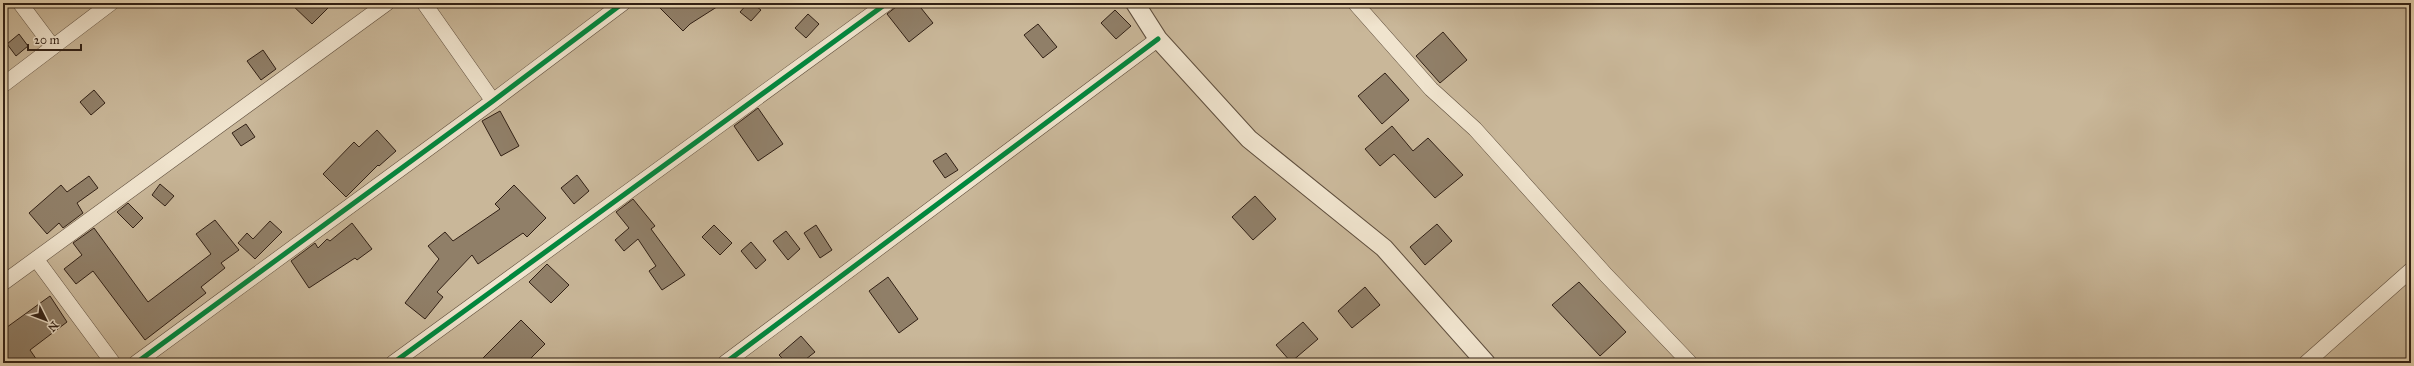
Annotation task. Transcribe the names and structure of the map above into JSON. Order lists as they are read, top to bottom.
{
  "scale_bar": "20 m",
  "north": "bottom right"
}
